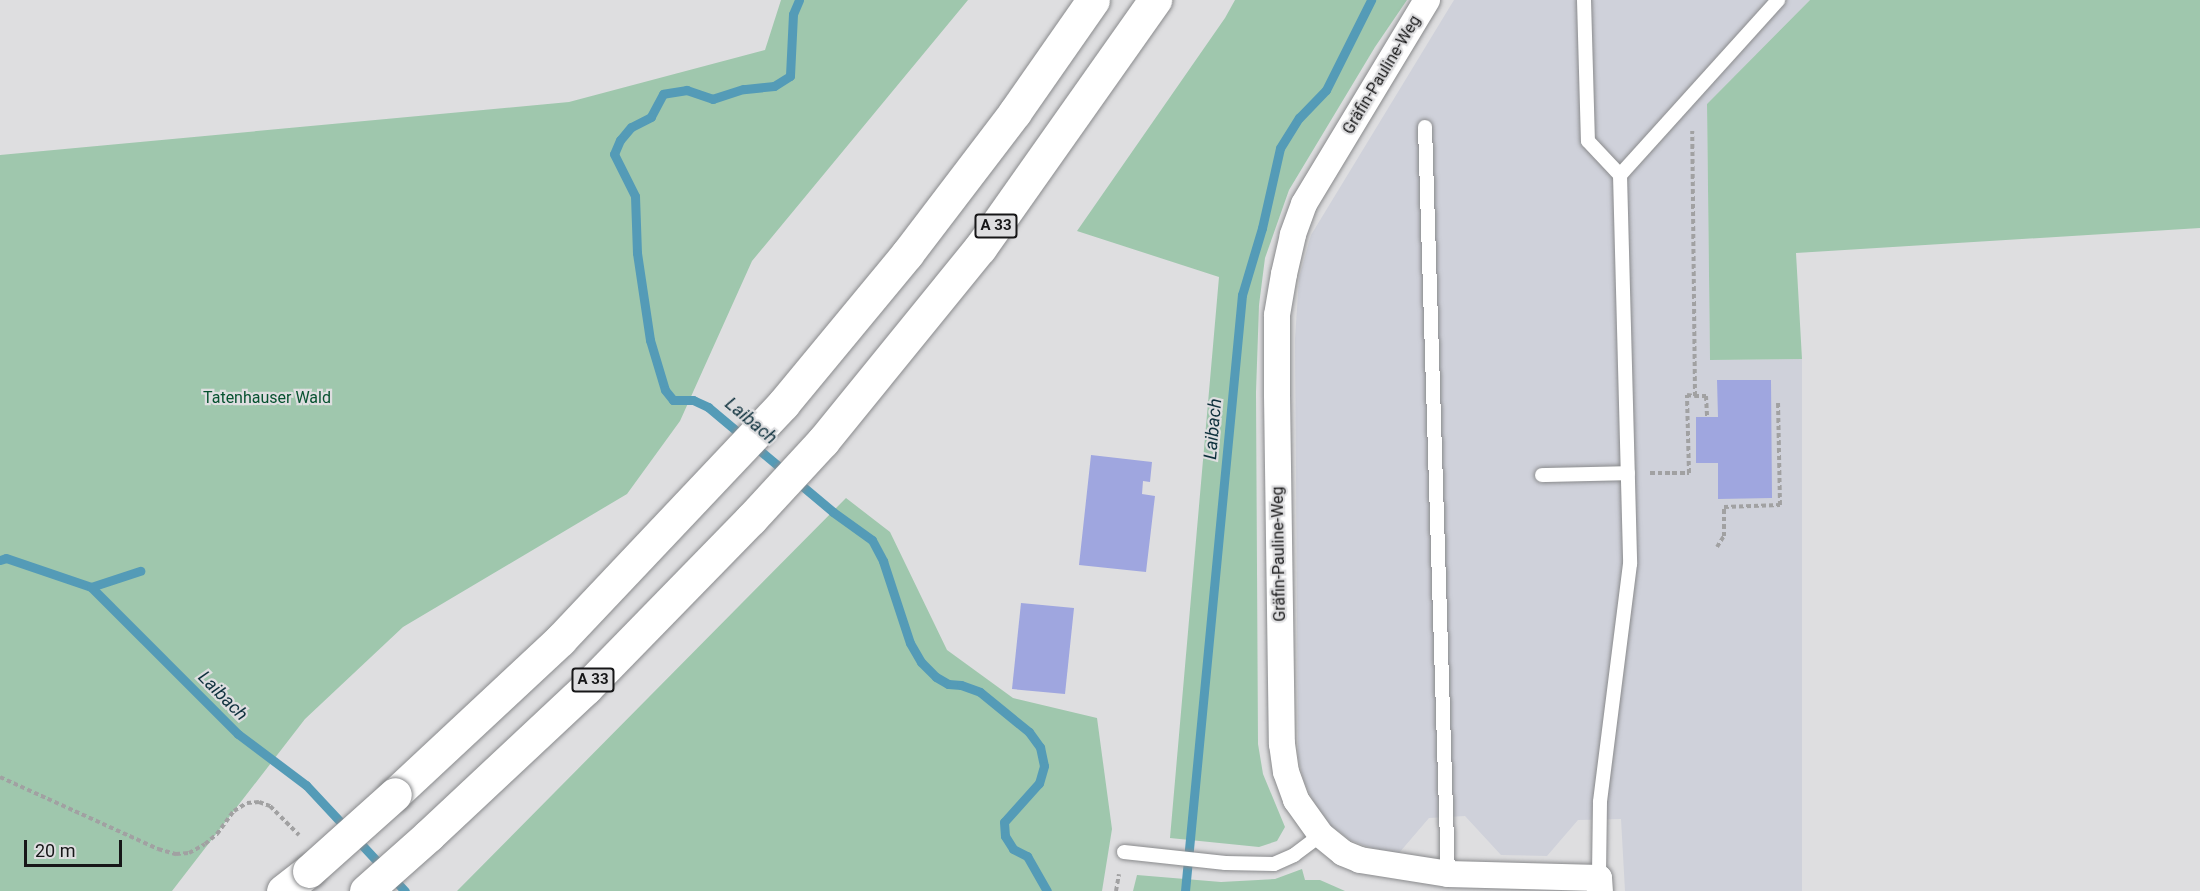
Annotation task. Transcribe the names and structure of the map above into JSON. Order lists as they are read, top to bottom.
{
  "streets": {
    "highway": ["A 33"],
    "street": ["Gräfin-Pauline-Weg"]
  },
  "water": ["Laibach"],
  "parks": ["Tatenhauser Wald"],
  "scale_bar": "20 m"
}
